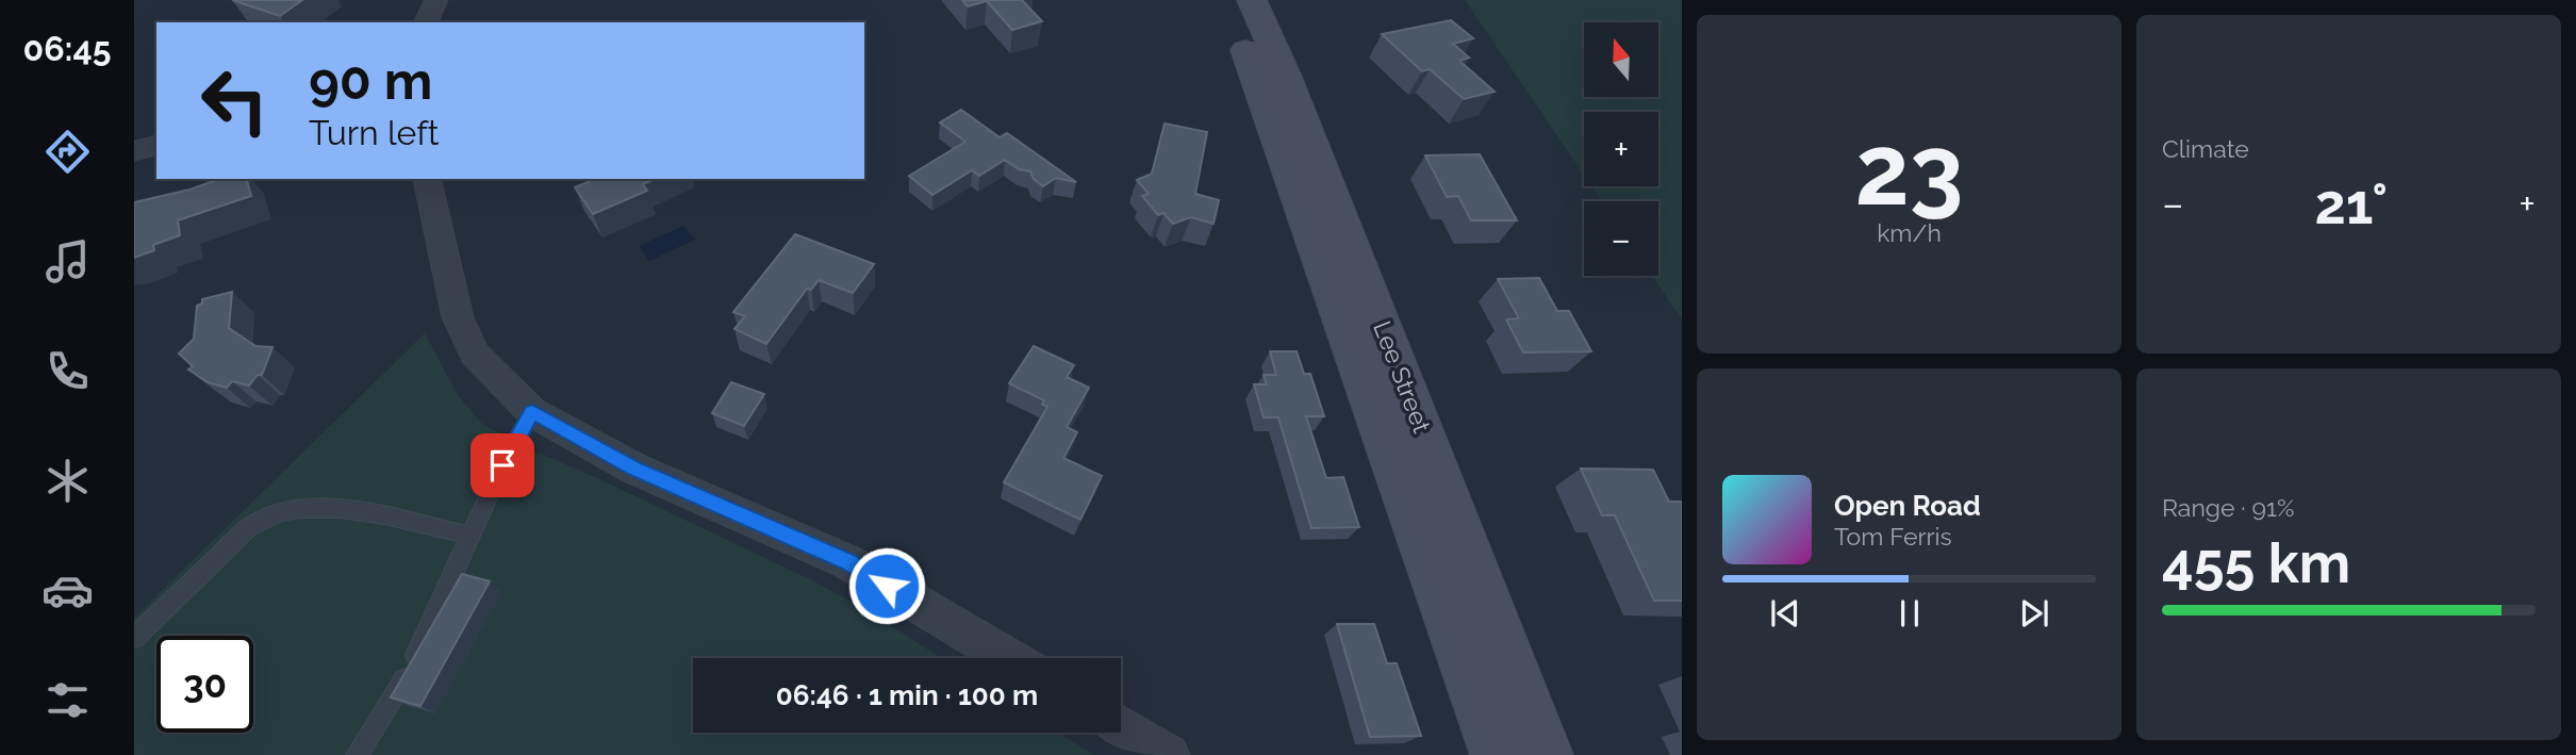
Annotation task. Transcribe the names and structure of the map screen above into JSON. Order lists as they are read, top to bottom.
{
  "streets": {
    "main road": ["Lee Street"]
  },
  "north": "top",
  "page": {
    "tabs": "06:45",
    "tile": [
      ["23", "km/h"],
      "Climate",
      ["Range · 91%", "455 km"]
    ],
    "map_buttons": ["+", "−"],
    "turn": ["90 m", "Turn left"],
    "heat": ["−", "21°", "+"],
    "song": ["Open Road", "Tom Ferris"],
    "limit": "30",
    "trip": "06:46 · 1 min · 100 m"
  }
}
